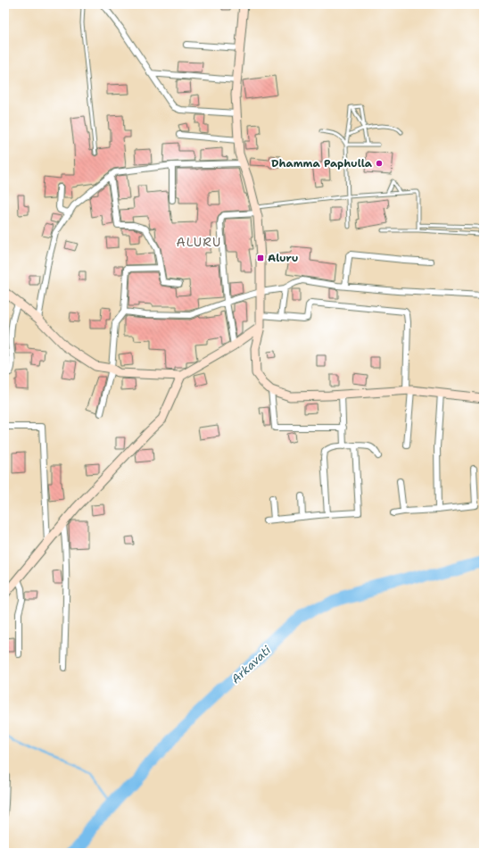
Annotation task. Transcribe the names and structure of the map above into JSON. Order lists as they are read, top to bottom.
{
  "districts": ["ALURU"],
  "water": ["Arkavati"],
  "places": {
    "other": ["Dhamma Paphulla"],
    "transit": ["Aluru"]
  }
}
